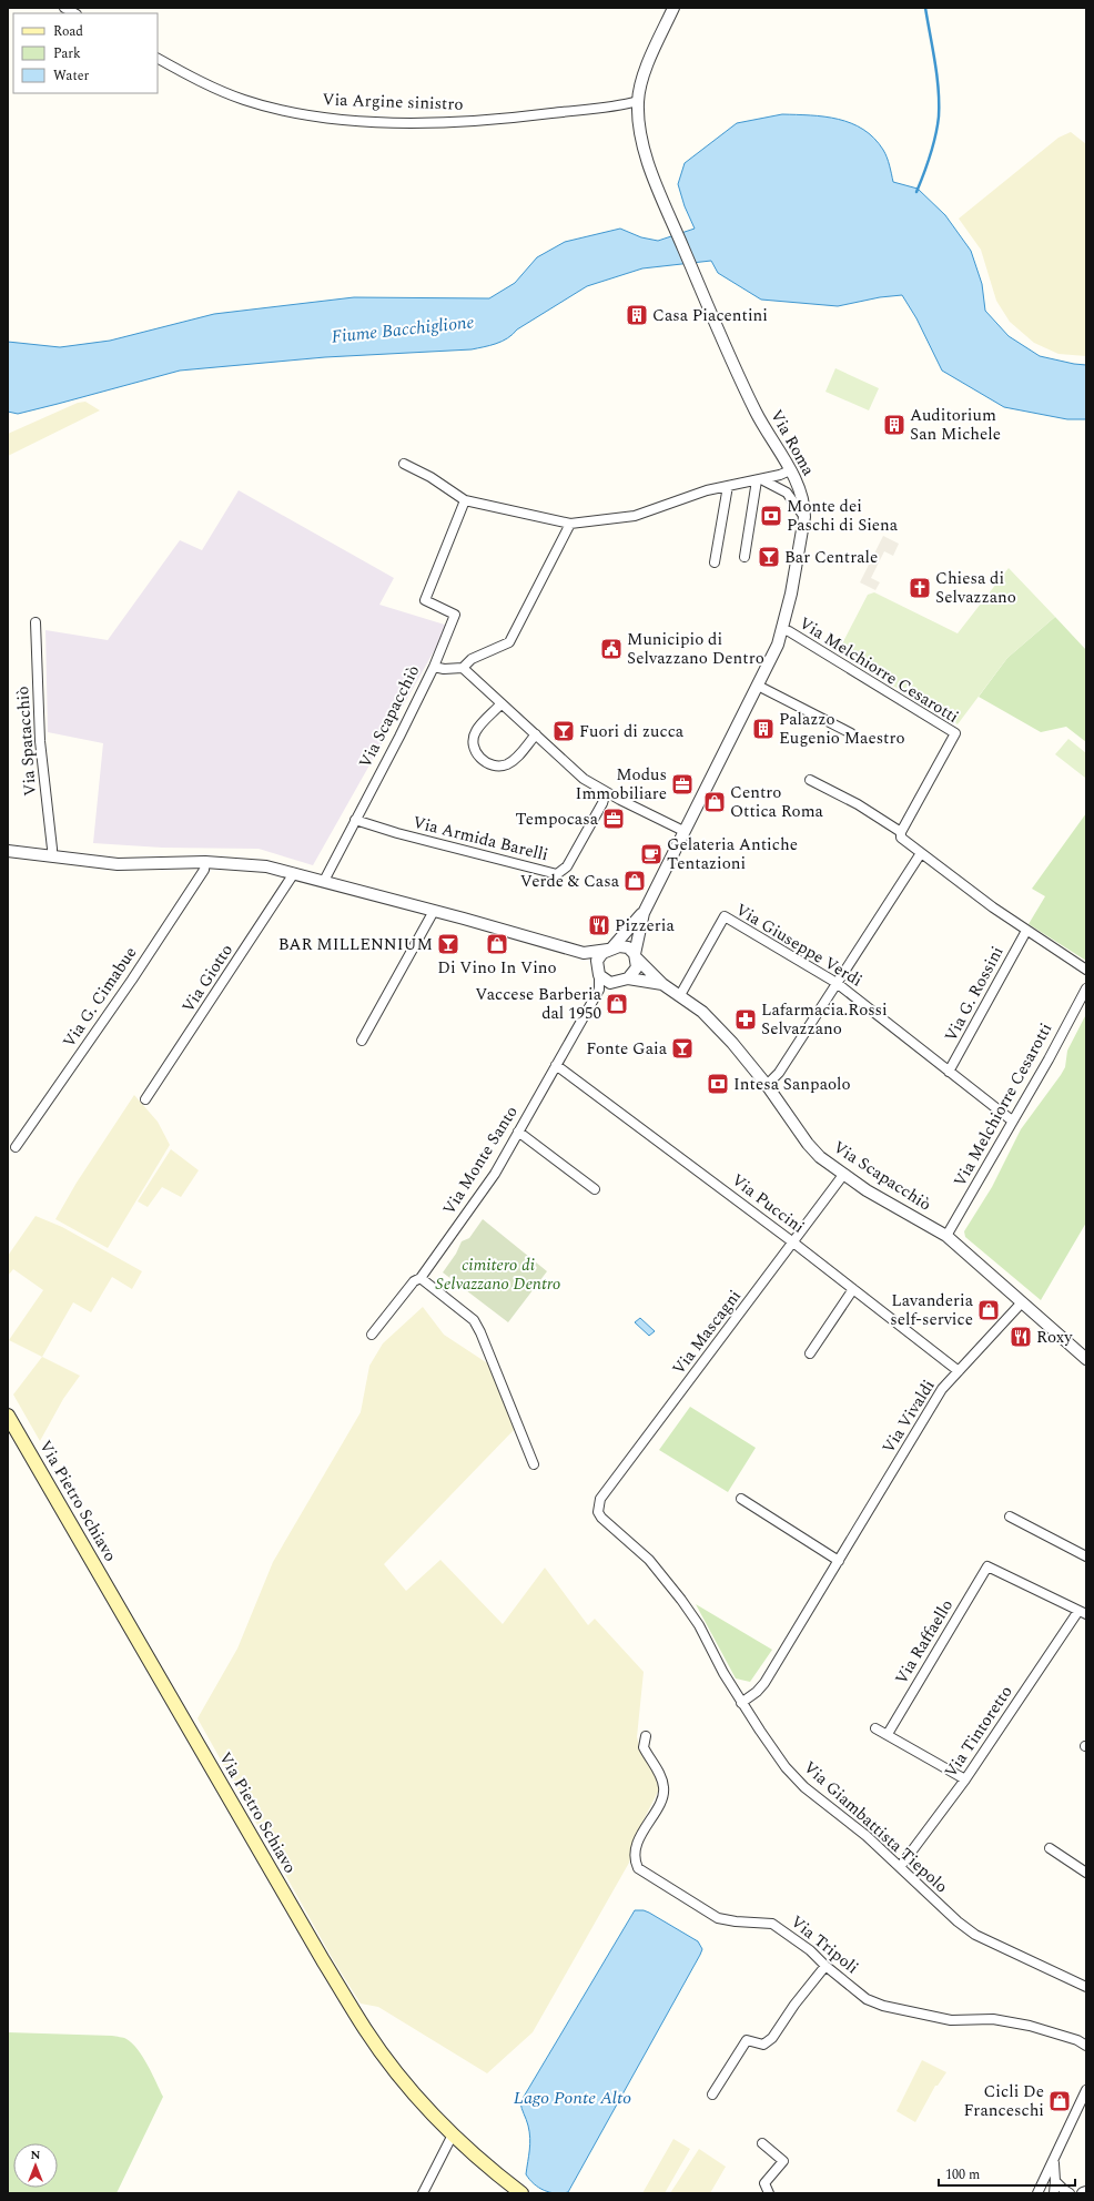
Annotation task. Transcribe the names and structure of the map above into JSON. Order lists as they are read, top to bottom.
{
  "streets": {
    "main road": ["Via Pietro Schiavo"],
    "street": [
      "Via Argine sinistro",
      "Via Roma",
      "Via Melchiorre Cesarotti",
      "Via Scapacchiò",
      "Via Spatacchiò",
      "Via Armida Barelli",
      "Via Giuseppe Verdi",
      "Via Giotto",
      "Via G. Rossini",
      "Via G. Cimabue",
      "Via Monte Santo",
      "Via Puccini",
      "Via Mascagni",
      "Via Vivaldi",
      "Via Raffaello",
      "Via Tintoretto",
      "Via Giambattista Tiepolo",
      "Via Tripoli"
    ]
  },
  "crossings": [
    ["Via Argine sinistro", "Via Roma"],
    ["Via Roma", "Via Melchiorre Cesarotti"],
    ["Via Roma", "Via Scapacchiò"],
    ["Via Roma", "Via Monte Santo"],
    ["Via Melchiorre Cesarotti", "Via Scapacchiò"],
    ["Via Melchiorre Cesarotti", "Via Giuseppe Verdi"],
    ["Via Scapacchiò", "Via Armida Barelli"],
    ["Via Scapacchiò", "Via Giuseppe Verdi"],
    ["Via Scapacchiò", "Via Monte Santo"],
    ["Via Scapacchiò", "Via Mascagni"],
    ["Via Scapacchiò", "Via Vivaldi"],
    ["Via Giuseppe Verdi", "Via G. Rossini"],
    ["Via Monte Santo", "Via Puccini"],
    ["Via Puccini", "Via Mascagni"],
    ["Via Puccini", "Via Vivaldi"],
    ["Via Mascagni", "Via Giambattista Tiepolo"],
    ["Via Vivaldi", "Via Giambattista Tiepolo"],
    ["Via Raffaello", "Via Tintoretto"],
    ["Via Tintoretto", "Via Giambattista Tiepolo"]
  ],
  "water": ["Fiume Bacchiglione", "Lago Ponte Alto"],
  "parks": ["cimitero di Selvazzano Dentro"],
  "places": {
    "building": ["Casa Piacentini", "Auditorium San Michele", "Palazzo Eugenio Maestro"],
    "bank": ["Monte dei Paschi di Siena", "Intesa Sanpaolo"],
    "bar": [
      "Bar Centrale",
      "Fuori di zucca",
      "BAR MILLENNIUM",
      "Fonte Gaia"
    ],
    "church": ["Chiesa di Selvazzano"],
    "public building": ["Municipio di Selvazzano Dentro"],
    "office": ["Modus Immobiliare", "Tempocasa"],
    "shop": [
      "Centro Ottica Roma",
      "Verde & Casa",
      "Di Vino In Vino",
      "Vaccese Barberia dal 1950",
      "Lavanderia self-service",
      "Cicli De Franceschi"
    ],
    "cafe": ["Gelateria Antiche Tentazioni"],
    "restaurant": ["Pizzeria", "Roxy"],
    "pharmacy": ["Lafarmacia.Rossi Selvazzano"]
  },
  "legend": ["Road", "Park", "Water"],
  "scale_bar": "100 m",
  "north": "top"
}
